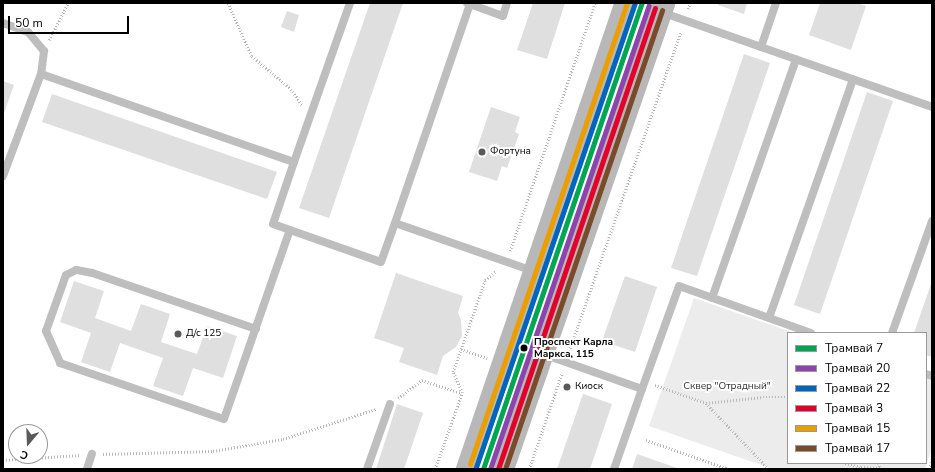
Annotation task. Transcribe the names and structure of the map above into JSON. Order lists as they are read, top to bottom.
{
  "parks": ["Сквер \"Отрадный\""],
  "places": [
    "Фортуна",
    "Д/с 125",
    "Проспект Карла Маркса, 115",
    "Киоск"
  ],
  "lines": [
    "tram line 7",
    "tram line 22",
    "tram line 15",
    "tram line 20",
    "tram line 3",
    "tram line 17"
  ],
  "legend": [
    "Трамвай 7",
    "Трамвай 20",
    "Трамвай 22",
    "Трамвай 3",
    "Трамвай 15",
    "Трамвай 17"
  ],
  "scale_bar": "50 m",
  "north": "bottom"
}
